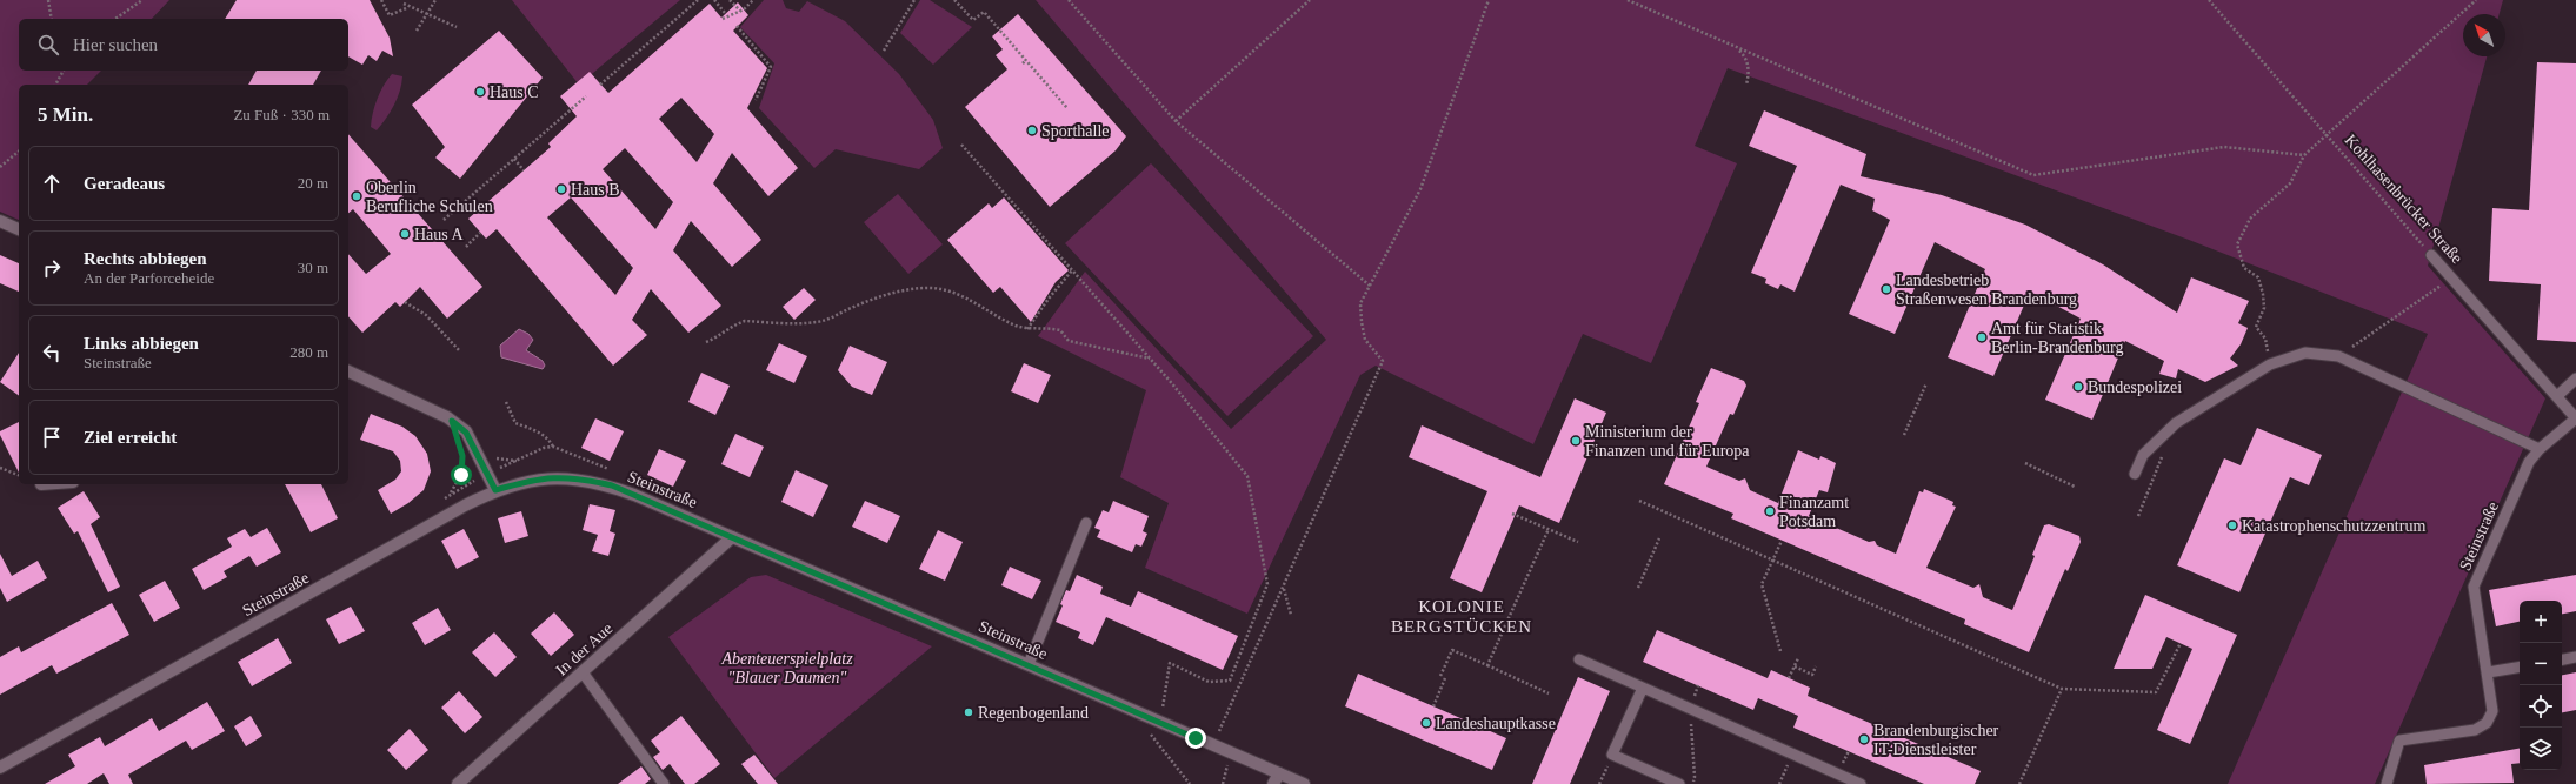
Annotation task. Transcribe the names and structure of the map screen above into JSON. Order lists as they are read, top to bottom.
{
  "streets": {
    "street": ["Steinstraße", "In der Aue"],
    "lane": ["Kohlhasenbrücker Straße"]
  },
  "crossings": [
    ["Kohlhasenbrücker Straße", "Steinstraße"],
    ["Steinstraße", "In der Aue"]
  ],
  "districts": ["KOLONIE BERGSTÜCKEN"],
  "parks": ["Abenteuerspielplatz \"Blauer Daumen\""],
  "places": [
    "Haus C",
    "Sporthalle",
    "Haus B",
    "Oberlin Berufliche Schulen",
    "Haus A",
    "Landesbetrieb Straßenwesen Brandenburg",
    "Amt für Statistik Berlin-Brandenburg",
    "Bundespolizei",
    "Ministerium der Finanzen und für Europa",
    "Finanzamt Potsdam",
    "Katastrophenschutzzentrum",
    "Regenbogenland",
    "Landeshauptkasse",
    "Brandenburgischer IT-Dienstleister"
  ],
  "north": "top left",
  "page": {
    "search": "Hier suchen",
    "heading": ["5 Min.", "Zu Fuß · 330 m"],
    "list": [
      ["Geradeaus", "20 m"],
      ["Rechts abbiegen", "An der Parforceheide", "30 m"],
      ["Links abbiegen", "Steinstraße", "280 m"],
      "Ziel erreicht"
    ],
    "map_buttons": ["+", "−"]
  }
}
